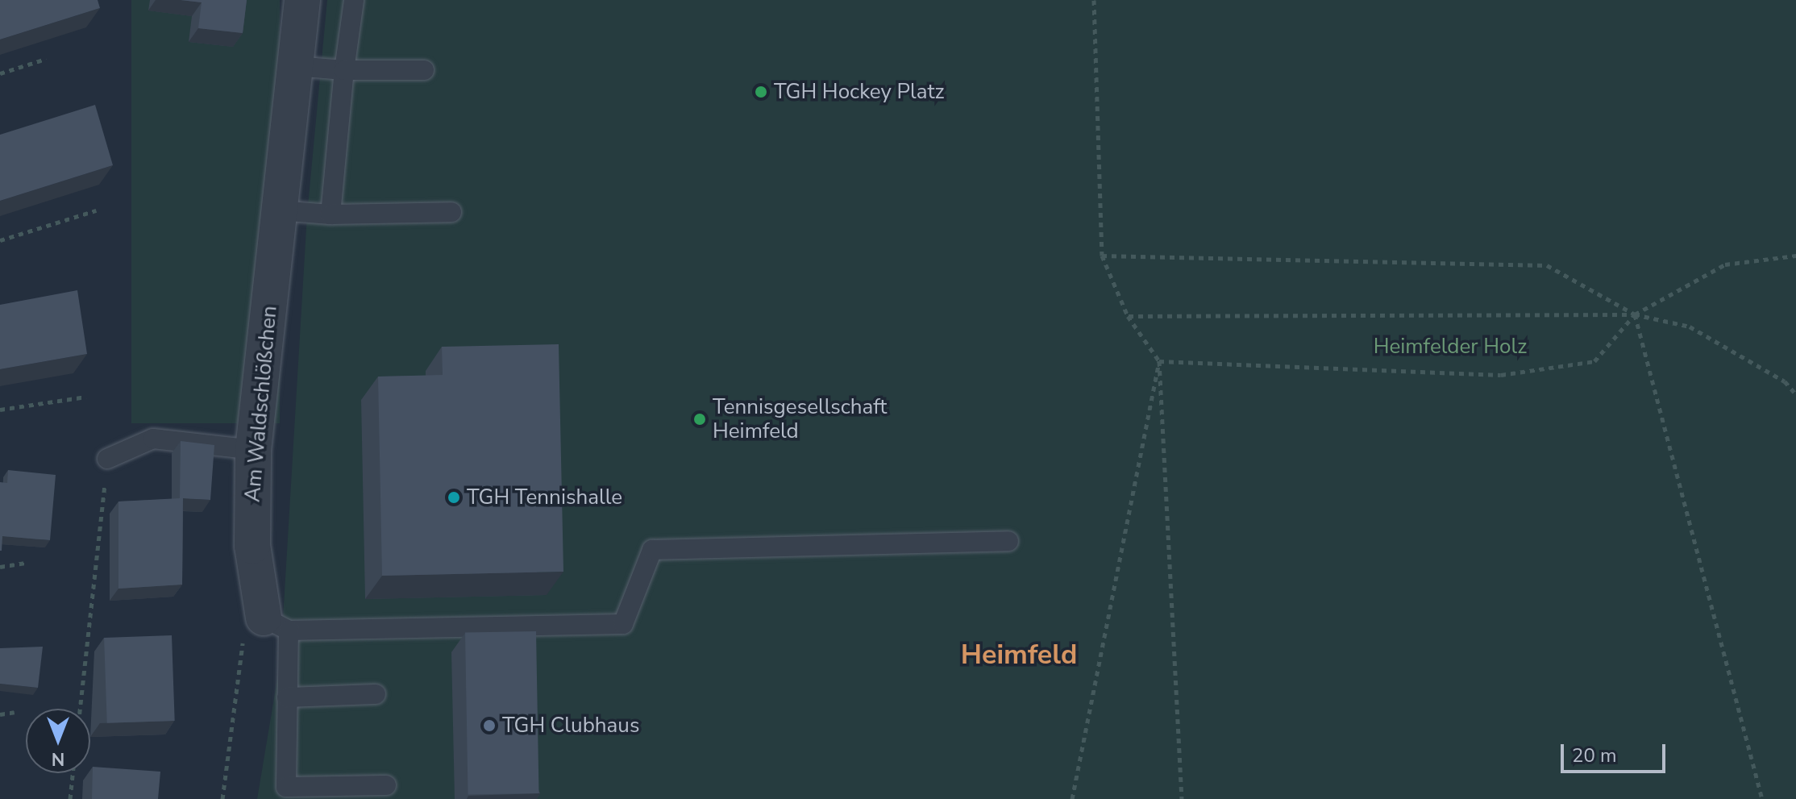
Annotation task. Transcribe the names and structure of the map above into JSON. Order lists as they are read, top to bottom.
{
  "streets": {
    "street": ["Am Waldschlößchen"]
  },
  "districts": ["Heimfeld"],
  "parks": ["Heimfelder Holz"],
  "places": [
    "TGH Hockey Platz",
    "Tennisgesellschaft Heimfeld",
    "TGH Tennishalle",
    "TGH Clubhaus"
  ],
  "scale_bar": "20 m",
  "north": "bottom"
}
